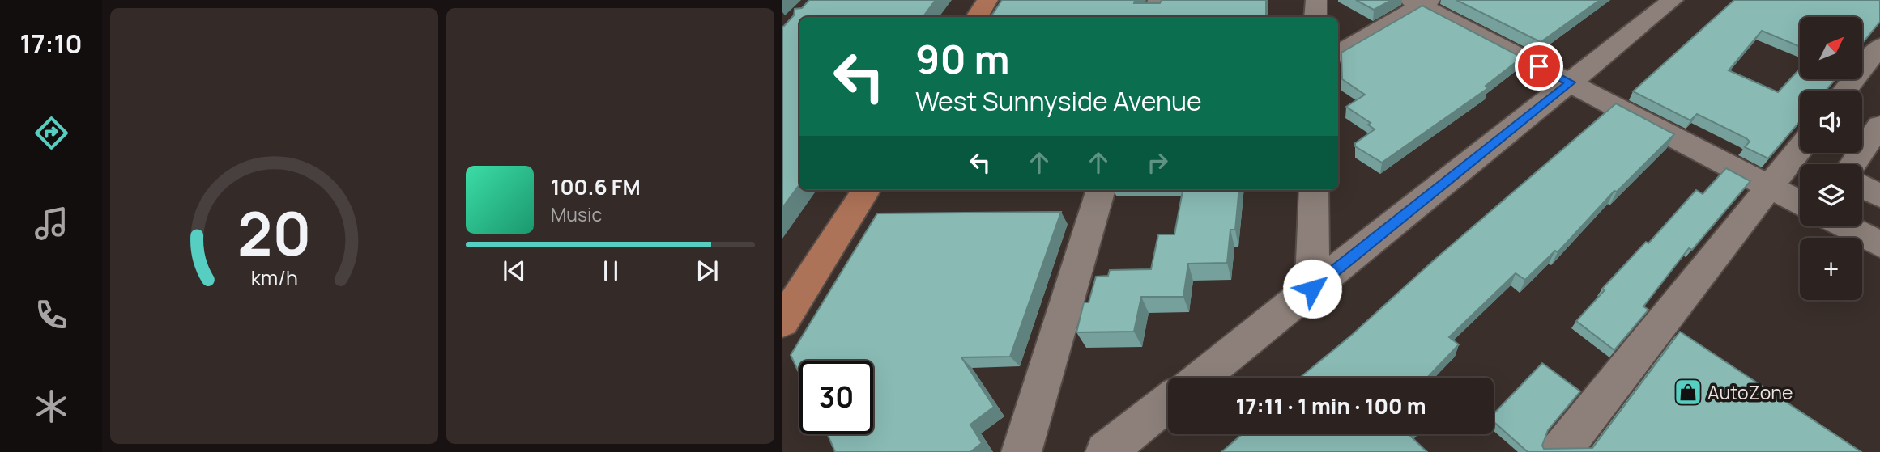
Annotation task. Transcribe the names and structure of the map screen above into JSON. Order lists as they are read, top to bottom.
{
  "places": {
    "shop": ["AutoZone"]
  },
  "north": "top right",
  "page": {
    "tabs": "17:10",
    "map_buttons": "+",
    "turn": ["90 m", "West Sunnyside Avenue"],
    "song": ["100.6 FM", "Music"],
    "limit": "30",
    "trip": "17:11 · 1 min · 100 m",
    "gauge": ["20", "km/h"]
  }
}
